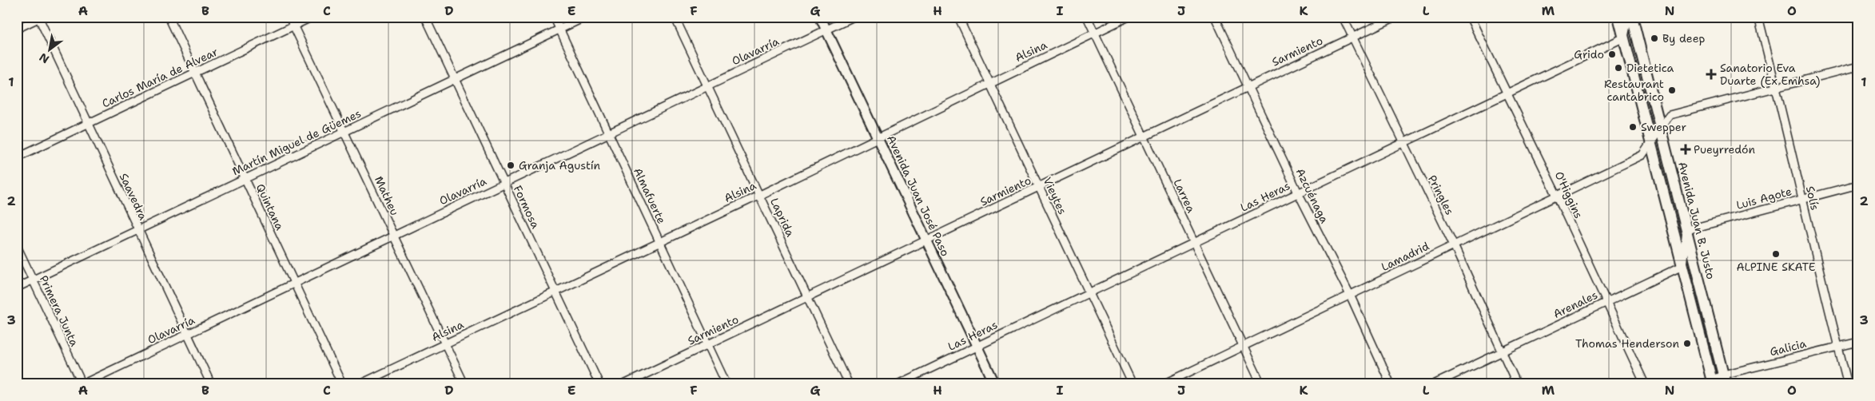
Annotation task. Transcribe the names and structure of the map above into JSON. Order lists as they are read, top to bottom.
{
  "streets": {
    "main road": ["Avenida Juan José Paso", "Avenida Juan B. Justo"],
    "street": [
      "Olavarría",
      "Alsina",
      "Sarmiento",
      "Carlos María de Alvear",
      "Martín Miguel de Güemes",
      "Pringles",
      "O'Higgins",
      "Matheu",
      "Almafuerte",
      "Vieytes",
      "Larrea",
      "Azcuénaga",
      "Saavedra",
      "Las Heras",
      "Luis Agote",
      "Solís",
      "Quintana",
      "Formosa",
      "Laprida",
      "Lamadrid",
      "Arenales",
      "Primera Junta",
      "Galicia"
    ]
  },
  "crossings": [
    ["Olavarría", "Matheu"],
    ["Olavarría", "Almafuerte"],
    ["Olavarría", "Avenida Juan José Paso"],
    ["Olavarría", "Saavedra"],
    ["Olavarría", "Quintana"],
    ["Olavarría", "Formosa"],
    ["Olavarría", "Laprida"],
    ["Olavarría", "Primera Junta"],
    ["Alsina", "Matheu"],
    ["Alsina", "Almafuerte"],
    ["Alsina", "Avenida Juan José Paso"],
    ["Alsina", "Vieytes"],
    ["Alsina", "Larrea"],
    ["Alsina", "Formosa"],
    ["Alsina", "Laprida"],
    ["Sarmiento", "Pringles"],
    ["Sarmiento", "Almafuerte"],
    ["Sarmiento", "Avenida Juan José Paso"],
    ["Sarmiento", "Vieytes"],
    ["Sarmiento", "Larrea"],
    ["Sarmiento", "Azcuénaga"],
    ["Sarmiento", "Laprida"],
    ["Carlos María de Alvear", "Matheu"],
    ["Carlos María de Alvear", "Saavedra"],
    ["Carlos María de Alvear", "Quintana"],
    ["Martín Miguel de Güemes", "Matheu"],
    ["Martín Miguel de Güemes", "Almafuerte"],
    ["Martín Miguel de Güemes", "Saavedra"],
    ["Martín Miguel de Güemes", "Quintana"],
    ["Martín Miguel de Güemes", "Formosa"],
    ["Martín Miguel de Güemes", "Primera Junta"],
    ["Pringles", "Las Heras"],
    ["Pringles", "Lamadrid"],
    ["Pringles", "Arenales"],
    ["O'Higgins", "Las Heras"],
    ["O'Higgins", "Lamadrid"],
    ["O'Higgins", "Arenales"],
    ["Avenida Juan José Paso", "Las Heras"],
    ["Vieytes", "Las Heras"],
    ["Larrea", "Las Heras"],
    ["Larrea", "Lamadrid"],
    ["Azcuénaga", "Las Heras"],
    ["Azcuénaga", "Lamadrid"],
    ["Luis Agote", "Solís"],
    ["Luis Agote", "Avenida Juan B. Justo"],
    ["Solís", "Lamadrid"],
    ["Solís", "Galicia"],
    ["Avenida Juan B. Justo", "Lamadrid"],
    ["Avenida Juan B. Justo", "Galicia"]
  ],
  "places": {
    "other": [
      "By deep",
      "Grido",
      "Dietetica",
      "Restaurant cantabrico",
      "Swepper",
      "Granja Agustín",
      "ALPINE SKATE",
      "Thomas Henderson"
    ],
    "health": ["Sanatorio Eva Duarte (Ex Emhsa)", "Pueyrredón"]
  },
  "north": "bottom left",
  "grid": {
    "columns": [
      "A",
      "B",
      "C",
      "D",
      "E",
      "F",
      "G",
      "H",
      "I",
      "J",
      "K",
      "L",
      "M",
      "N",
      "O"
    ],
    "rows": ["1", "2", "3"]
  }
}
